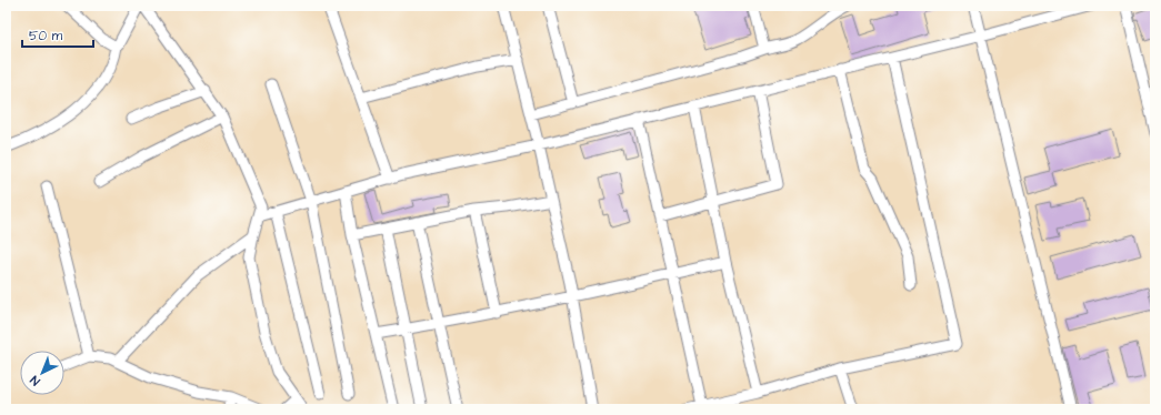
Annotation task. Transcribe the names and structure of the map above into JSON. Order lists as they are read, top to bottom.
{
  "scale_bar": "50 m",
  "north": "bottom left"
}
